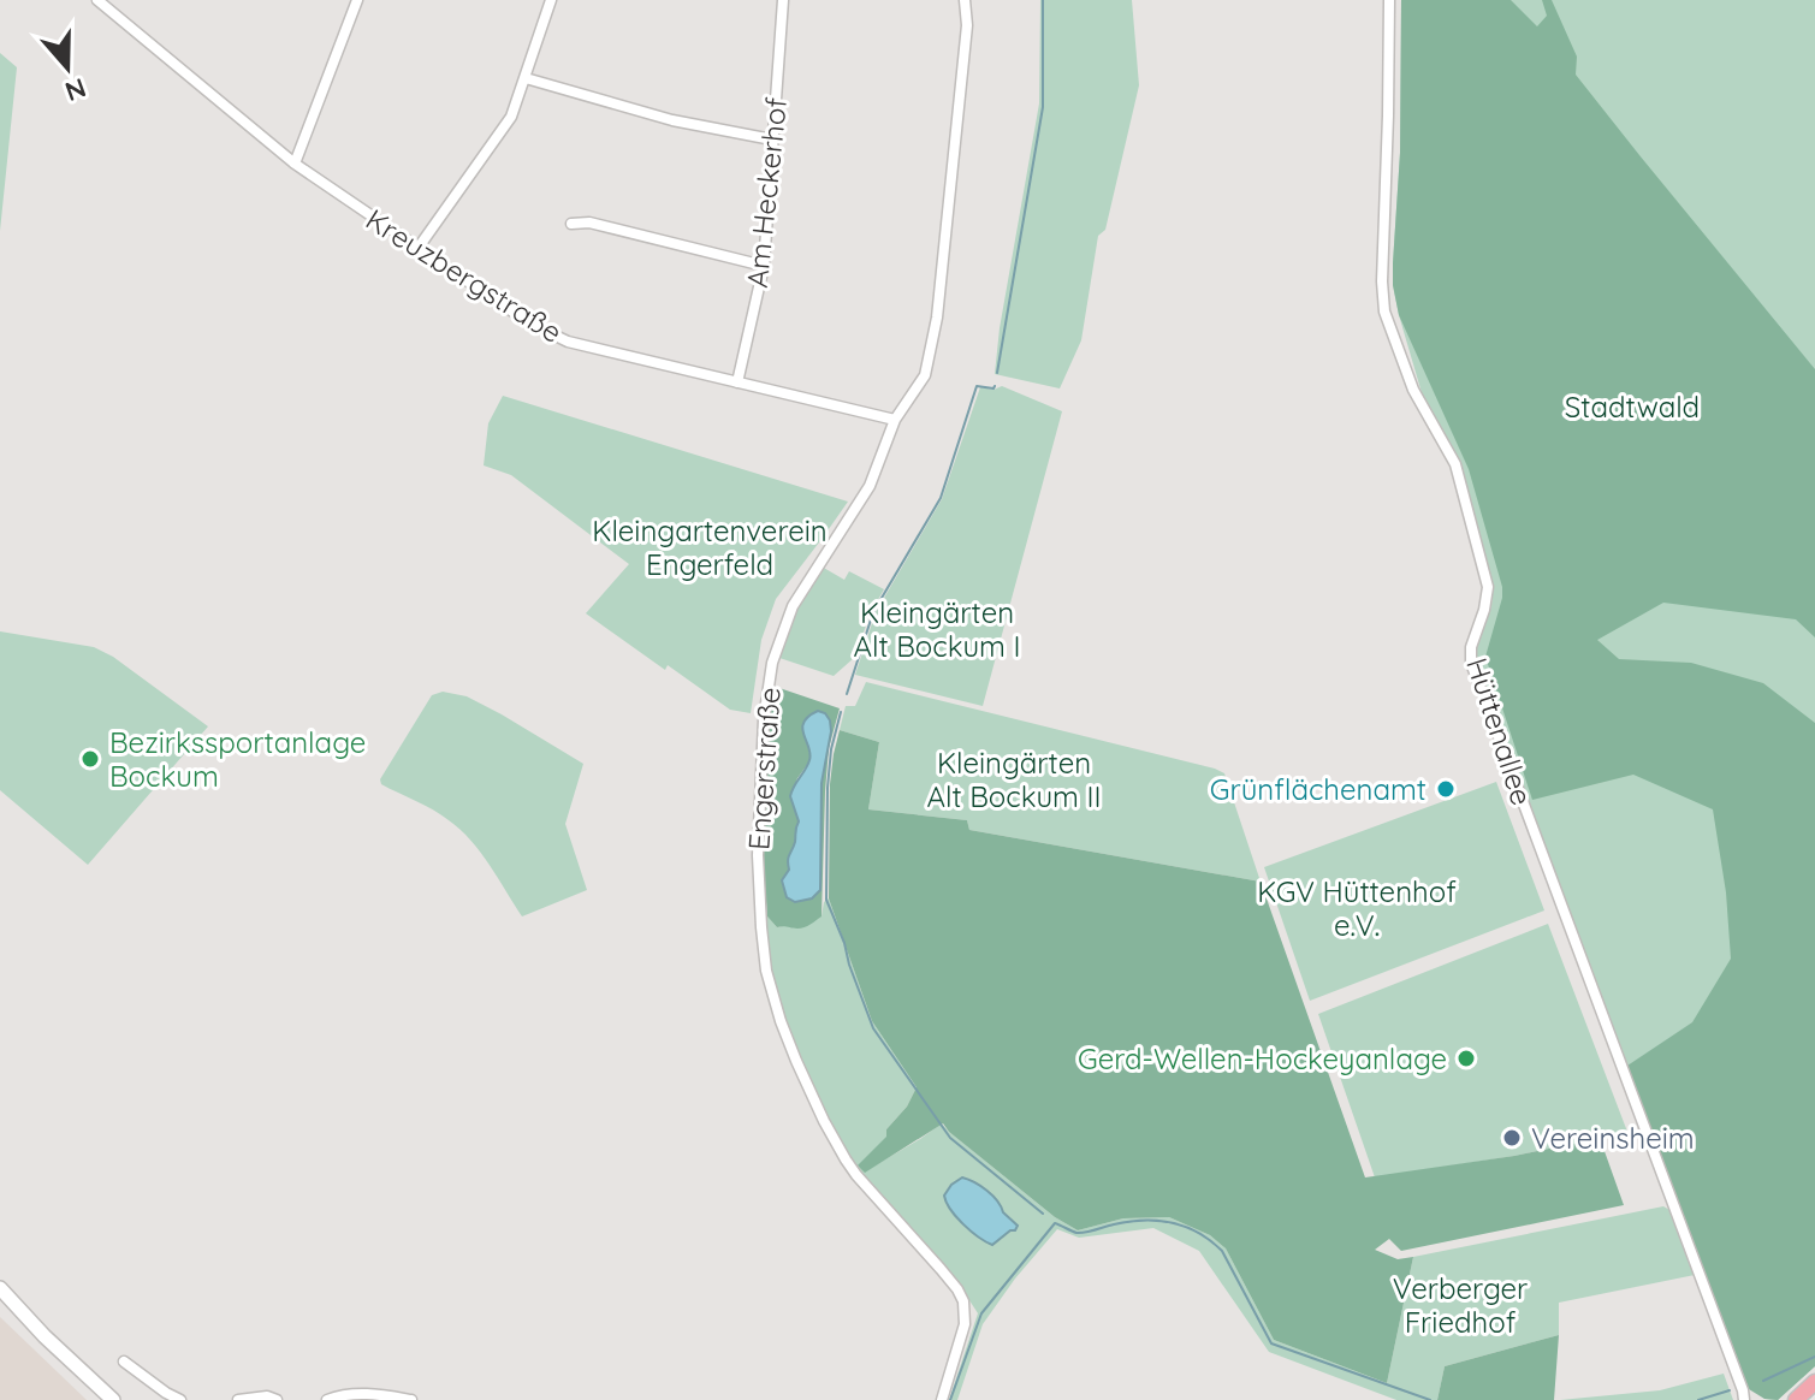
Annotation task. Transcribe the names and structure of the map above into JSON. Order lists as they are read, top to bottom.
{
  "streets": {
    "street": [
      "Am Heckerhof",
      "Kreuzbergstraße",
      "Hüttenallee",
      "Engerstraße"
    ]
  },
  "crossings": [
    ["Am Heckerhof", "Kreuzbergstraße"],
    ["Kreuzbergstraße", "Engerstraße"]
  ],
  "parks": [
    "Stadtwald",
    "Kleingartenverein Engerfeld",
    "Kleingärten Alt Bockum I",
    "Kleingärten Alt Bockum II",
    "KGV Hüttenhof e.V.",
    "Verberger Friedhof"
  ],
  "places": [
    "Bezirkssportanlage Bockum",
    "Grünflächenamt",
    "Gerd-Wellen-Hockeyanlage",
    "Vereinsheim"
  ],
  "north": "bottom"
}
